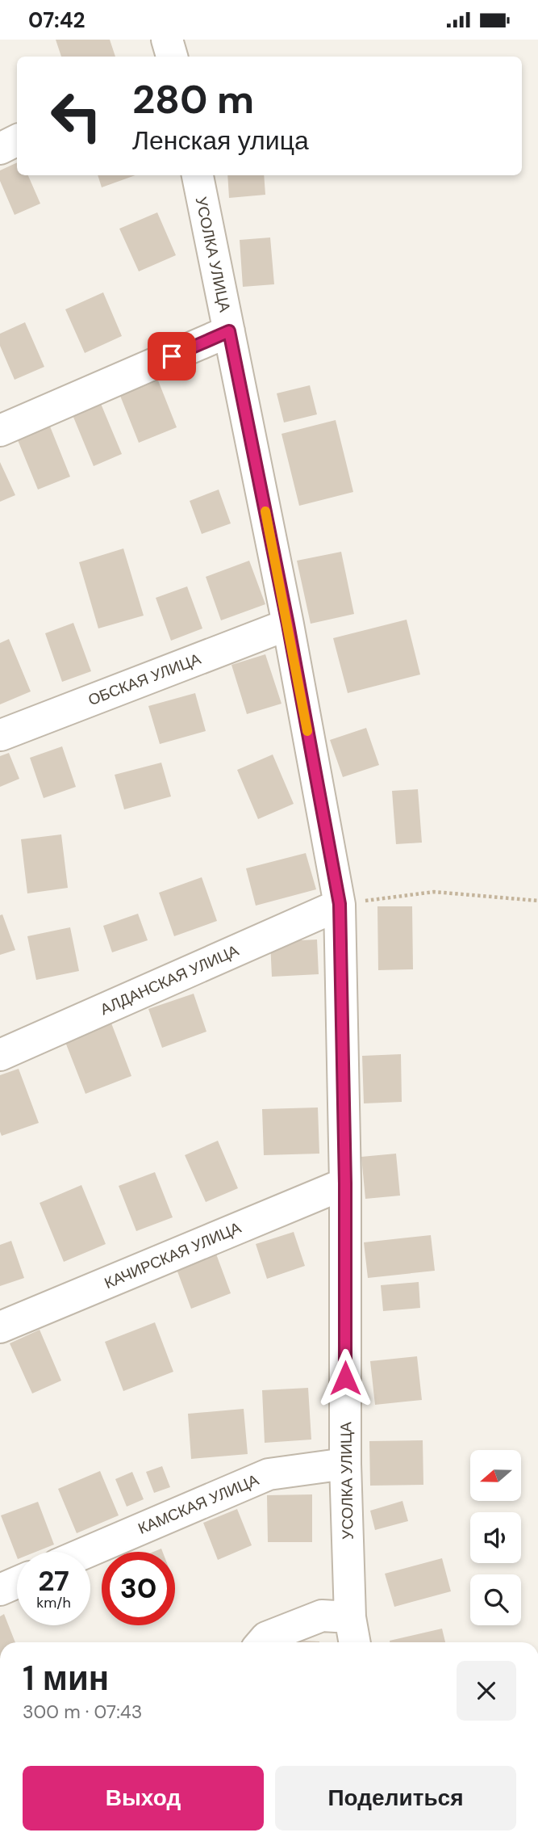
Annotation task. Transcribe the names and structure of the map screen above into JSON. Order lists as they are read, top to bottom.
{
  "streets": {
    "street": [
      "УСОЛКА УЛИЦА",
      "ОБСКАЯ УЛИЦА",
      "АЛДАНСКАЯ УЛИЦА",
      "КАЧИРСКАЯ УЛИЦА",
      "КАМСКАЯ УЛИЦА"
    ]
  },
  "crossings": [
    ["УСОЛКА УЛИЦА", "ОБСКАЯ УЛИЦА"],
    ["УСОЛКА УЛИЦА", "АЛДАНСКАЯ УЛИЦА"],
    ["УСОЛКА УЛИЦА", "КАЧИРСКАЯ УЛИЦА"],
    ["УСОЛКА УЛИЦА", "КАМСКАЯ УЛИЦА"]
  ],
  "north": "left",
  "page": {
    "status": "07:42",
    "turn": ["280 m", "Ленская улица"],
    "speed": "27 km/h",
    "limit": "30",
    "heading": ["1 мин", "300 m · 07:43"],
    "buttons": ["Выход", "Поделиться"]
  }
}
